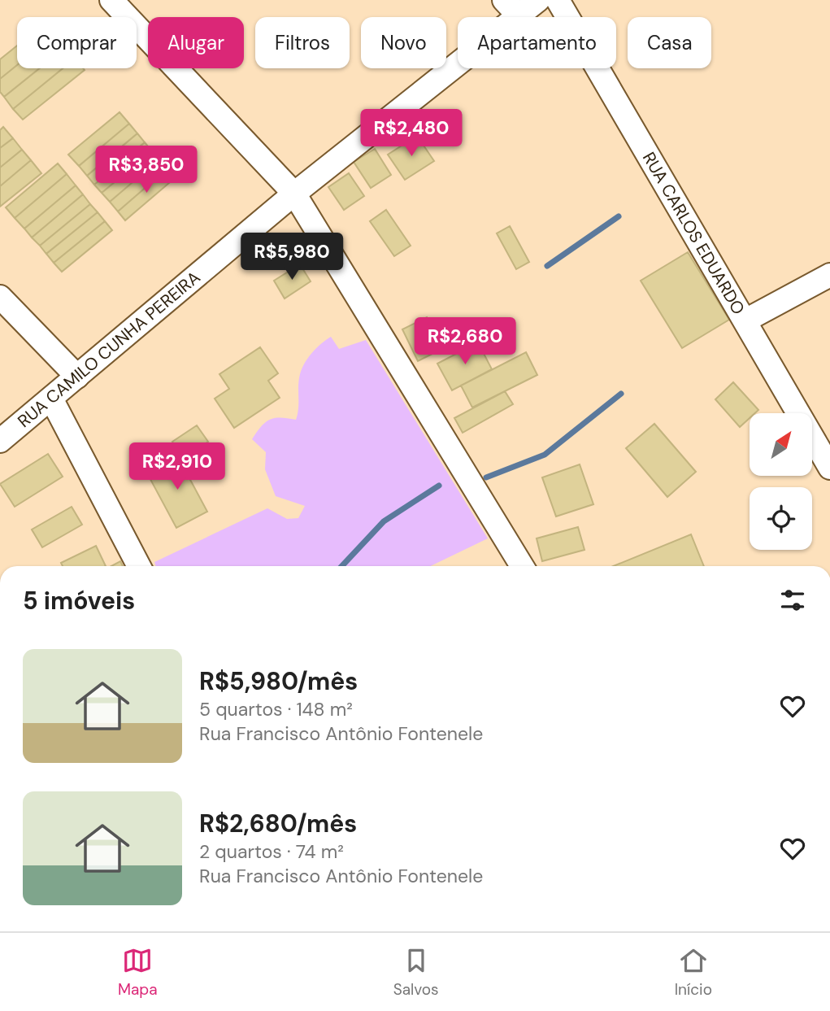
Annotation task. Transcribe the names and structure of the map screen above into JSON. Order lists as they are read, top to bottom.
{
  "streets": {
    "street": ["RUA CARLOS EDUARDO", "RUA CAMILO CUNHA PEREIRA"]
  },
  "north": "top right",
  "page": {
    "chip": [
      "Comprar",
      "Alugar",
      "Filtros",
      "Novo",
      "Apartamento",
      "Casa"
    ],
    "price": [
      "R$2,480",
      "R$3,850",
      "R$5,980",
      "R$2,680",
      "R$2,910"
    ],
    "heading": "5 imóveis",
    "list": [
      {
        "name": "R$5,980/mês",
        "note": "5 quartos · 148 m² · Rua Francisco Antônio Fontenele"
      },
      {
        "name": "R$2,680/mês",
        "note": "2 quartos · 74 m² · Rua Francisco Antônio Fontenele"
      }
    ],
    "tabs": ["Mapa", "Salvos", "Início"]
  }
}
